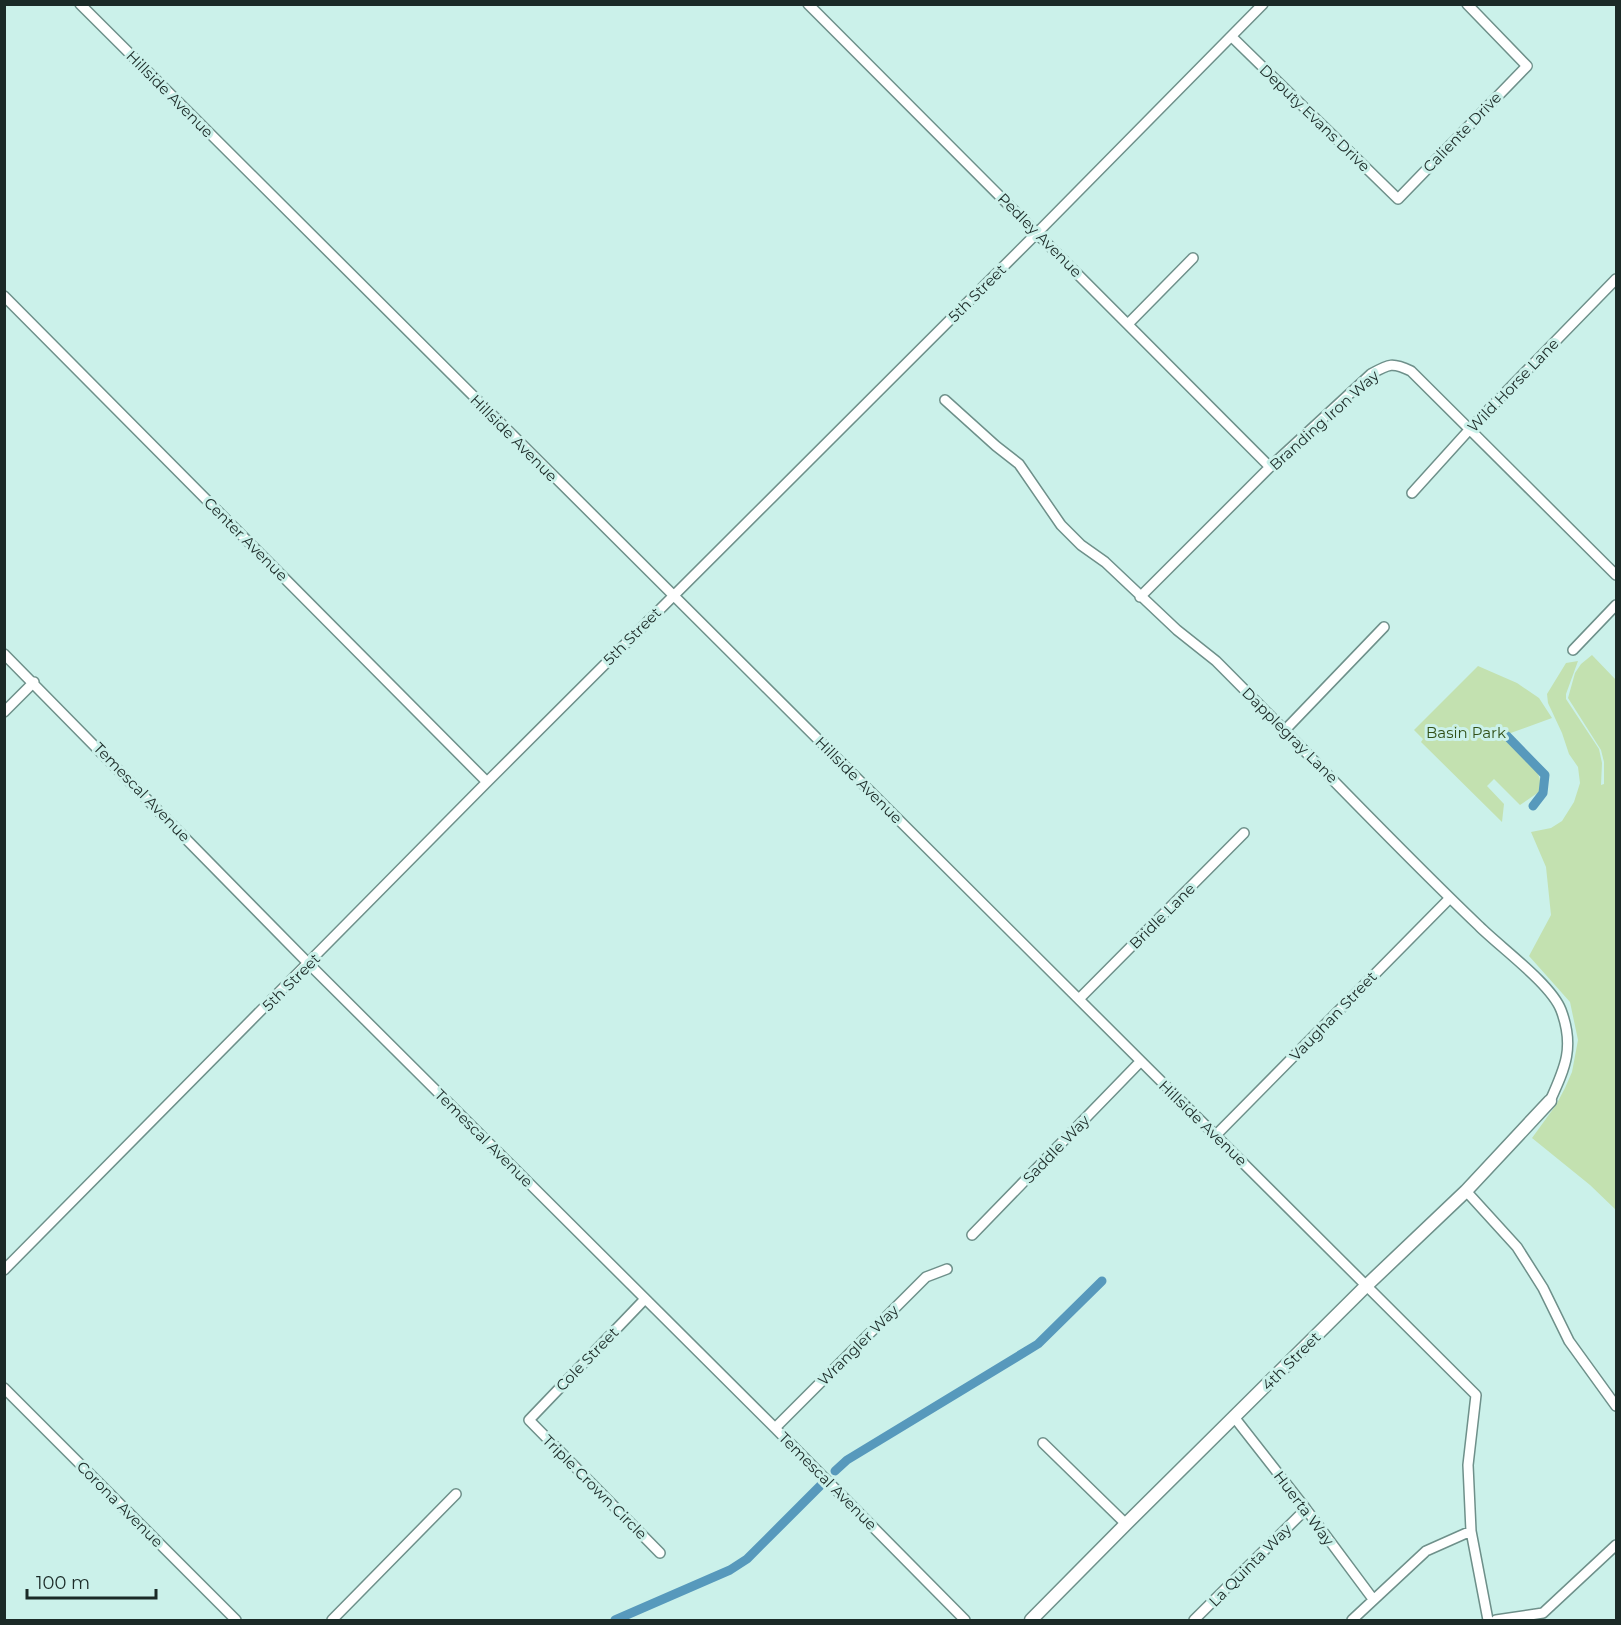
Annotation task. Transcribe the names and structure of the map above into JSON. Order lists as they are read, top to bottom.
{
  "streets": {
    "street": [
      "Hillside Avenue",
      "Deputy Evans Drive",
      "Caliente Drive",
      "Pedley Avenue",
      "5th Street",
      "Wild Horse Lane",
      "Branding Iron Way",
      "Center Avenue",
      "Dapplegray Lane",
      "Temescal Avenue",
      "Bridle Lane",
      "Vaughan Street",
      "Saddle Way",
      "Wrangler Way",
      "Cole Street",
      "4th Street",
      "Triple Crown Circle",
      "Corona Avenue",
      "Huerta Way",
      "La Quinta Way"
    ]
  },
  "crossings": [
    ["Hillside Avenue", "5th Street"],
    ["Hillside Avenue", "Bridle Lane"],
    ["Hillside Avenue", "Vaughan Street"],
    ["Hillside Avenue", "Saddle Way"],
    ["Hillside Avenue", "4th Street"],
    ["Deputy Evans Drive", "Caliente Drive"],
    ["Deputy Evans Drive", "5th Street"],
    ["Pedley Avenue", "5th Street"],
    ["Pedley Avenue", "Branding Iron Way"],
    ["5th Street", "Center Avenue"],
    ["5th Street", "Temescal Avenue"],
    ["Wild Horse Lane", "Branding Iron Way"],
    ["Branding Iron Way", "Dapplegray Lane"],
    ["Dapplegray Lane", "Vaughan Street"],
    ["Dapplegray Lane", "4th Street"],
    ["Temescal Avenue", "Wrangler Way"],
    ["Temescal Avenue", "Cole Street"],
    ["Cole Street", "Triple Crown Circle"],
    ["4th Street", "Huerta Way"],
    ["Huerta Way", "La Quinta Way"]
  ],
  "parks": ["Basin Park"],
  "scale_bar": "100 m"
}
